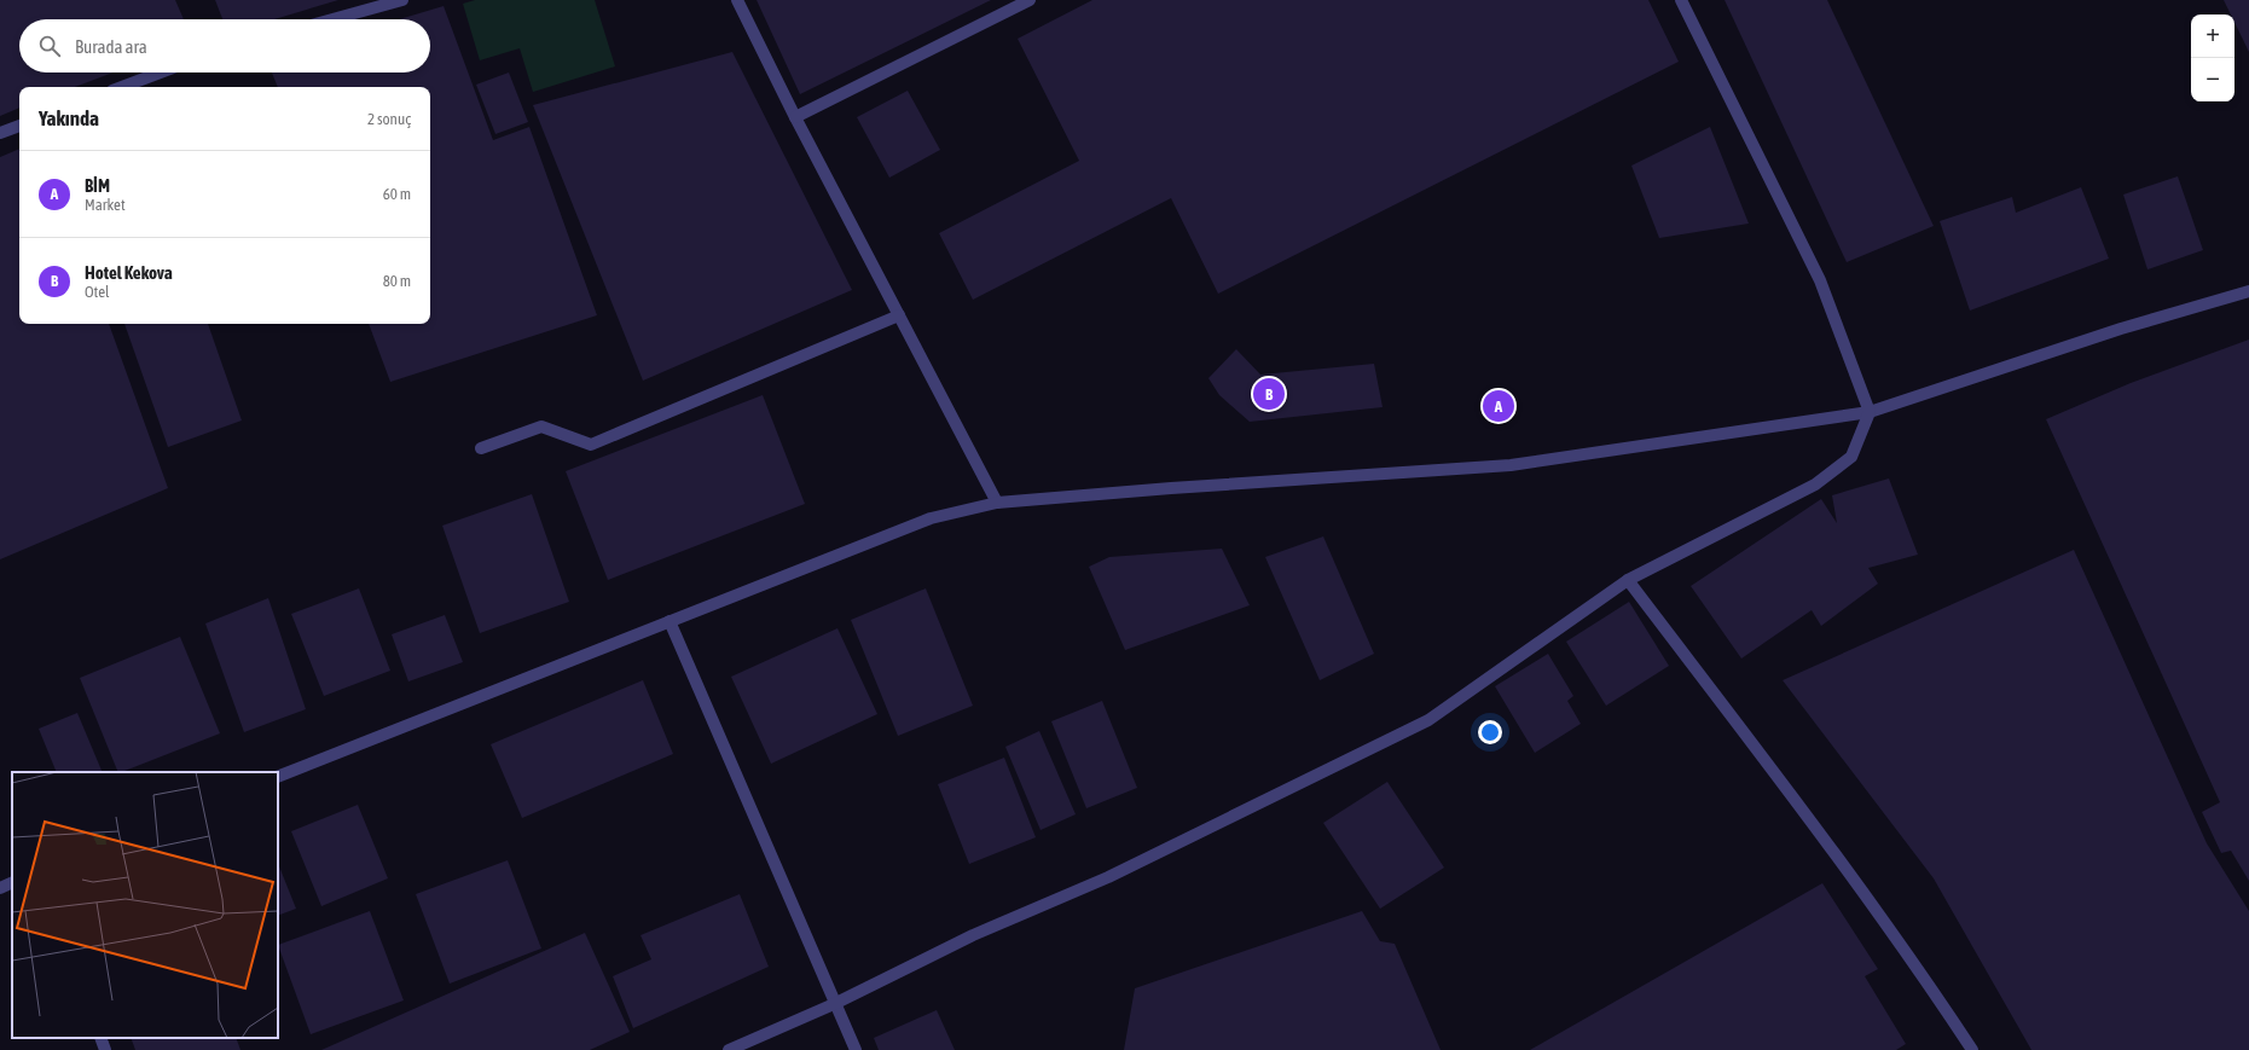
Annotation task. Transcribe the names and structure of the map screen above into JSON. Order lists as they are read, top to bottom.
{
  "page": {
    "map_buttons": ["+", "−"],
    "search": "Burada ara",
    "heading": ["Yakında", "2 sonuç"],
    "list": [
      {
        "mark": "A",
        "name": "BİM",
        "note": "Market",
        "value": "60 m"
      },
      {
        "mark": "B",
        "name": "Hotel Kekova",
        "note": "Otel",
        "value": "80 m"
      }
    ],
    "pins": ["B", "A"]
  }
}
